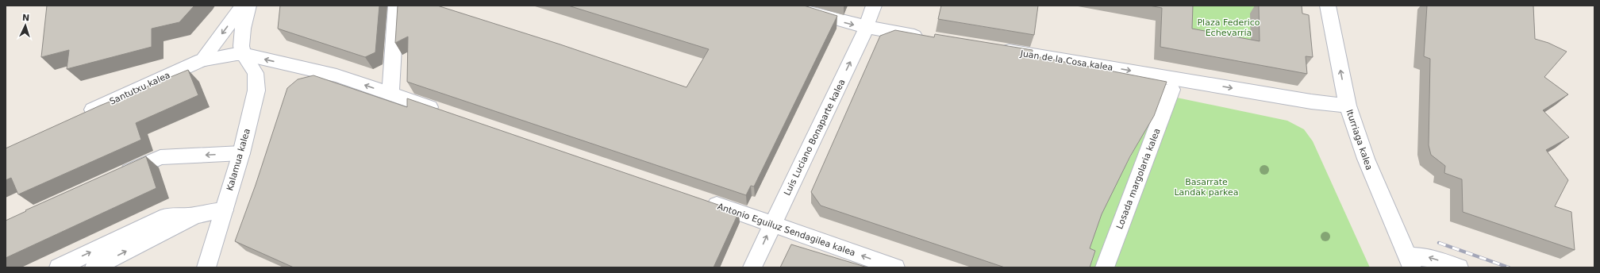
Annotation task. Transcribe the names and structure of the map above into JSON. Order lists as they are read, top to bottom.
{
  "streets": {
    "street": [
      "Juan de la Cosa kalea",
      "Santutxu kalea",
      "Luis Luciano Bonaparte kalea",
      "Iturriaga kalea",
      "Kalamua kalea",
      "Losada margolaria kalea",
      "Antonio Eguiluz Sendagilea kalea"
    ]
  },
  "crossings": [
    ["Juan de la Cosa kalea", "Iturriaga kalea"],
    ["Luis Luciano Bonaparte kalea", "Antonio Eguiluz Sendagilea kalea"]
  ],
  "one_way": [
    "Juan de la Cosa kalea",
    "Santutxu kalea",
    "Luis Luciano Bonaparte kalea",
    "Iturriaga kalea",
    "Antonio Eguiluz Sendagilea kalea"
  ],
  "parks": ["Plaza Federico Echevarría", "Basarrate Landak parkea"],
  "north": "top"
}
